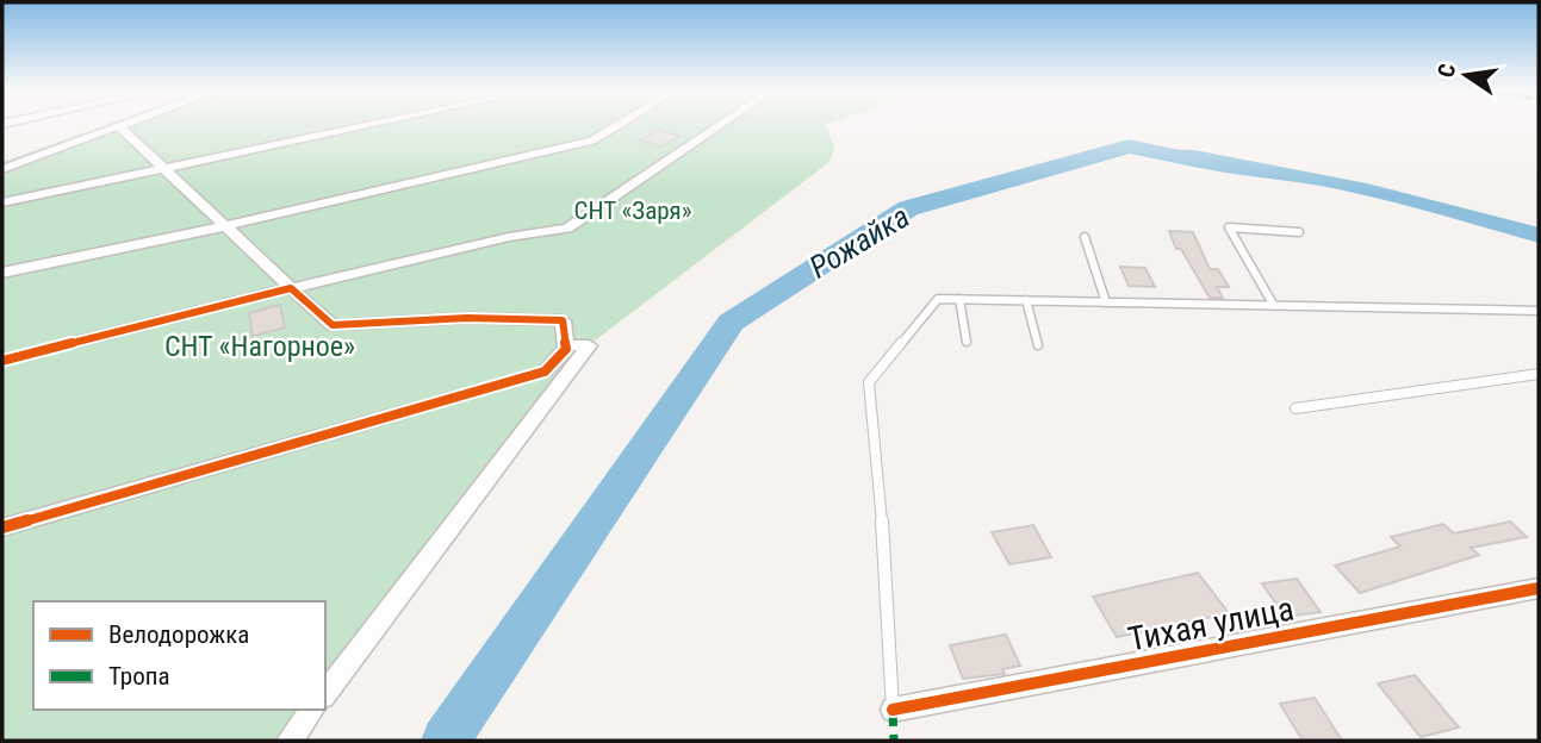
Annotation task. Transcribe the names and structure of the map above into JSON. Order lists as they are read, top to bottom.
{
  "streets": {
    "street": ["Тихая улица"]
  },
  "water": ["Рожайка"],
  "parks": ["СНТ «Заря»", "СНТ «Нагорное»"],
  "legend": ["Велодорожка", "Тропа"],
  "north": "left"
}
